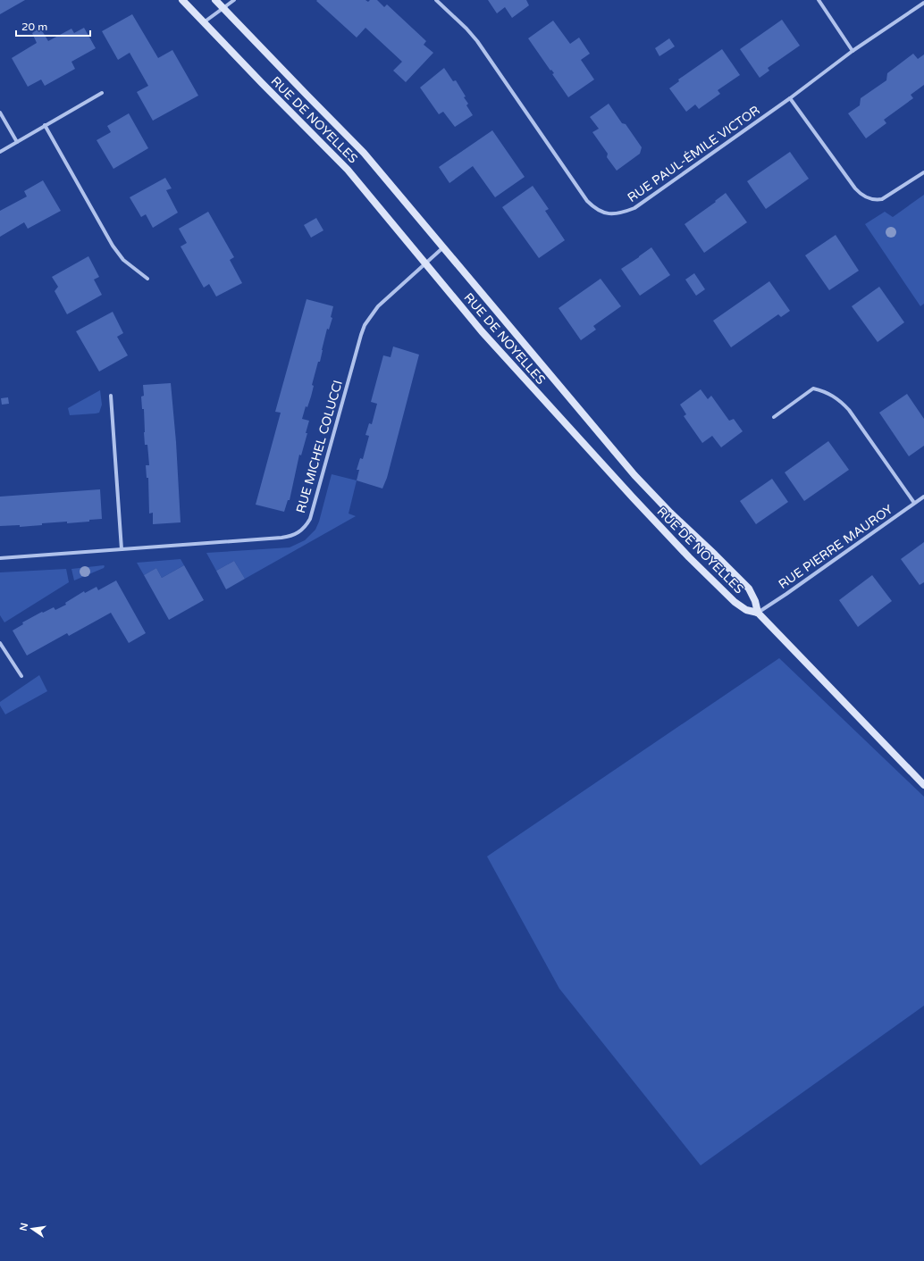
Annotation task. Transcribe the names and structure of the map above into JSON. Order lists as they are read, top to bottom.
{
  "streets": {
    "street": [
      "RUE DE NOYELLES",
      "RUE PAUL-ÉMILE VICTOR",
      "RUE MICHEL COLUCCI",
      "RUE PIERRE MAUROY"
    ]
  },
  "crossings": [
    ["RUE DE NOYELLES", "RUE MICHEL COLUCCI"],
    ["RUE DE NOYELLES", "RUE PIERRE MAUROY"]
  ],
  "scale_bar": "20 m",
  "north": "left"
}
